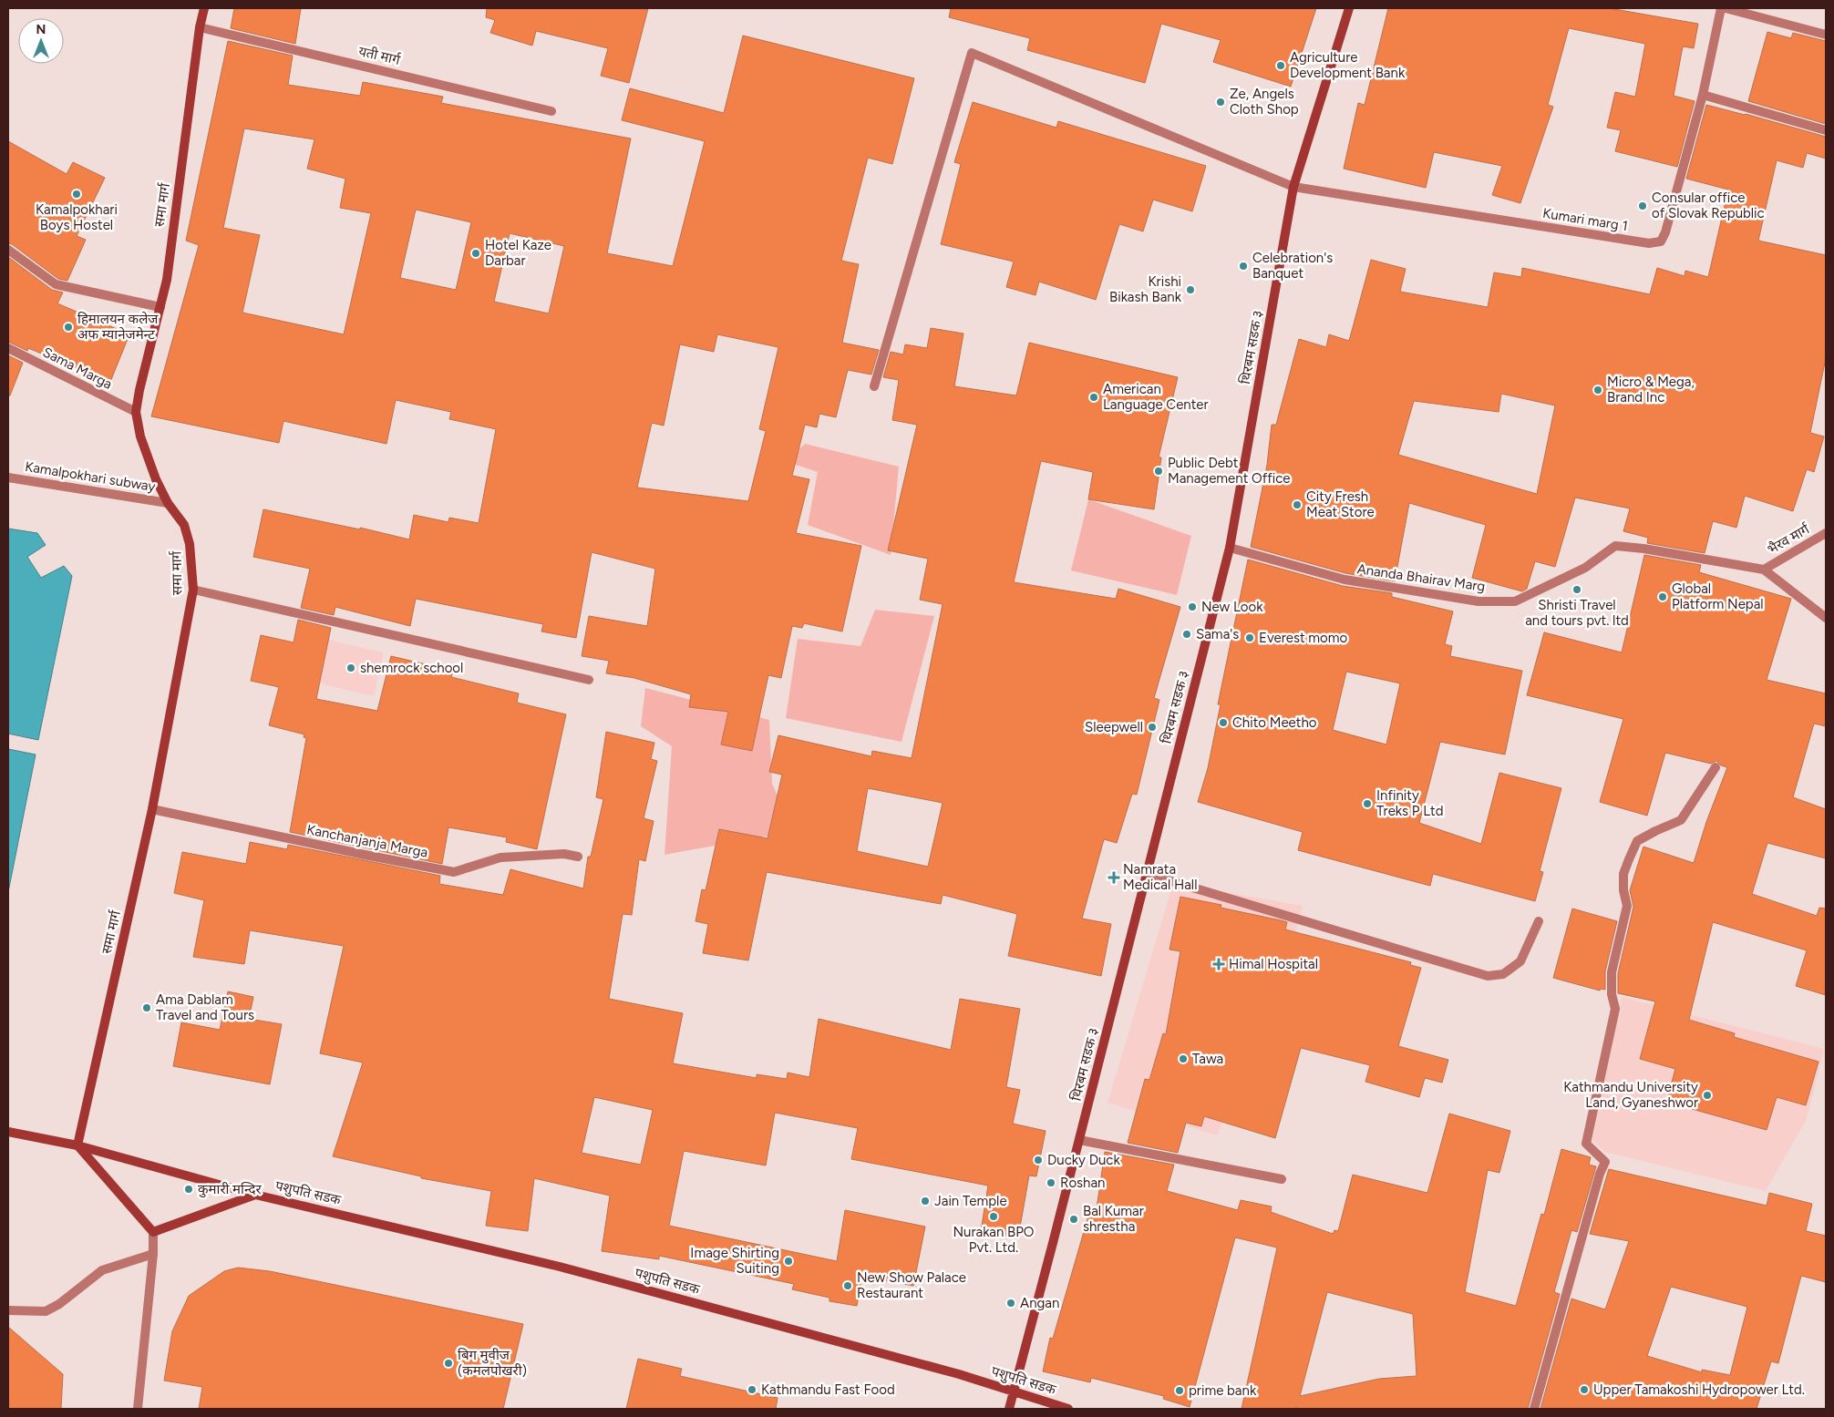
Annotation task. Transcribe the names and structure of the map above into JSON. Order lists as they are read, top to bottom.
{
  "streets": {
    "main road": ["समा मार्ग", "थिरबम सडक ३", "पशुपति सडक"],
    "street": [
      "यती मार्ग",
      "Kumari marg 1",
      "Sama Marga",
      "Kamalpokhari subway",
      "भैरव मार्ग",
      "Ananda Bhairav Marg",
      "Kanchanjanja Marga"
    ]
  },
  "crossings": [
    ["यती मार्ग", "समा मार्ग"],
    ["समा मार्ग", "Sama Marga"],
    ["समा मार्ग", "Kamalpokhari subway"],
    ["समा मार्ग", "Kanchanjanja Marga"],
    ["समा मार्ग", "पशुपति सडक"],
    ["Kumari marg 1", "थिरबम सडक ३"],
    ["थिरबम सडक ३", "Ananda Bhairav Marg"],
    ["थिरबम सडक ३", "पशुपति सडक"],
    ["भैरव मार्ग", "Ananda Bhairav Marg"]
  ],
  "places": {
    "other": [
      "Agriculture Development Bank",
      "Ze, Angels Cloth Shop",
      "Kamalpokhari Boys Hostel",
      "Consular office of Slovak Republic",
      "Hotel Kaze Darbar",
      "Celebration's Banquet",
      "Krishi Bikash Bank",
      "हिमालयन कलेज अफ म्यानेजमेन्ट",
      "Micro & Mega, Brand Inc",
      "American Language Center",
      "Public Debt Management Office",
      "City Fresh Meat Store",
      "Shristi Travel and tours pvt. ltd",
      "Global Platform Nepal",
      "New Look",
      "Sama's",
      "Everest momo",
      "shemrock school",
      "Chito Meetho",
      "Sleepwell",
      "Infinity Treks P Ltd",
      "Ama Dablam Travel and Tours",
      "Tawa",
      "Kathmandu University Land, Gyaneshwor",
      "Ducky Duck",
      "Roshan",
      "कुमारी मन्दिर",
      "Jain Temple",
      "Nurakan BPO Pvt. Ltd.",
      "Bal Kumar shrestha",
      "Image Shirting Suiting",
      "New Show Palace Restaurant",
      "Angan",
      "बिग मुवीज (कमलपोखरी)",
      "Kathmandu Fast Food",
      "Upper Tamakoshi Hydropower Ltd.",
      "prime bank"
    ],
    "health": ["Namrata Medical Hall", "Himal Hospital"]
  },
  "north": "top"
}
